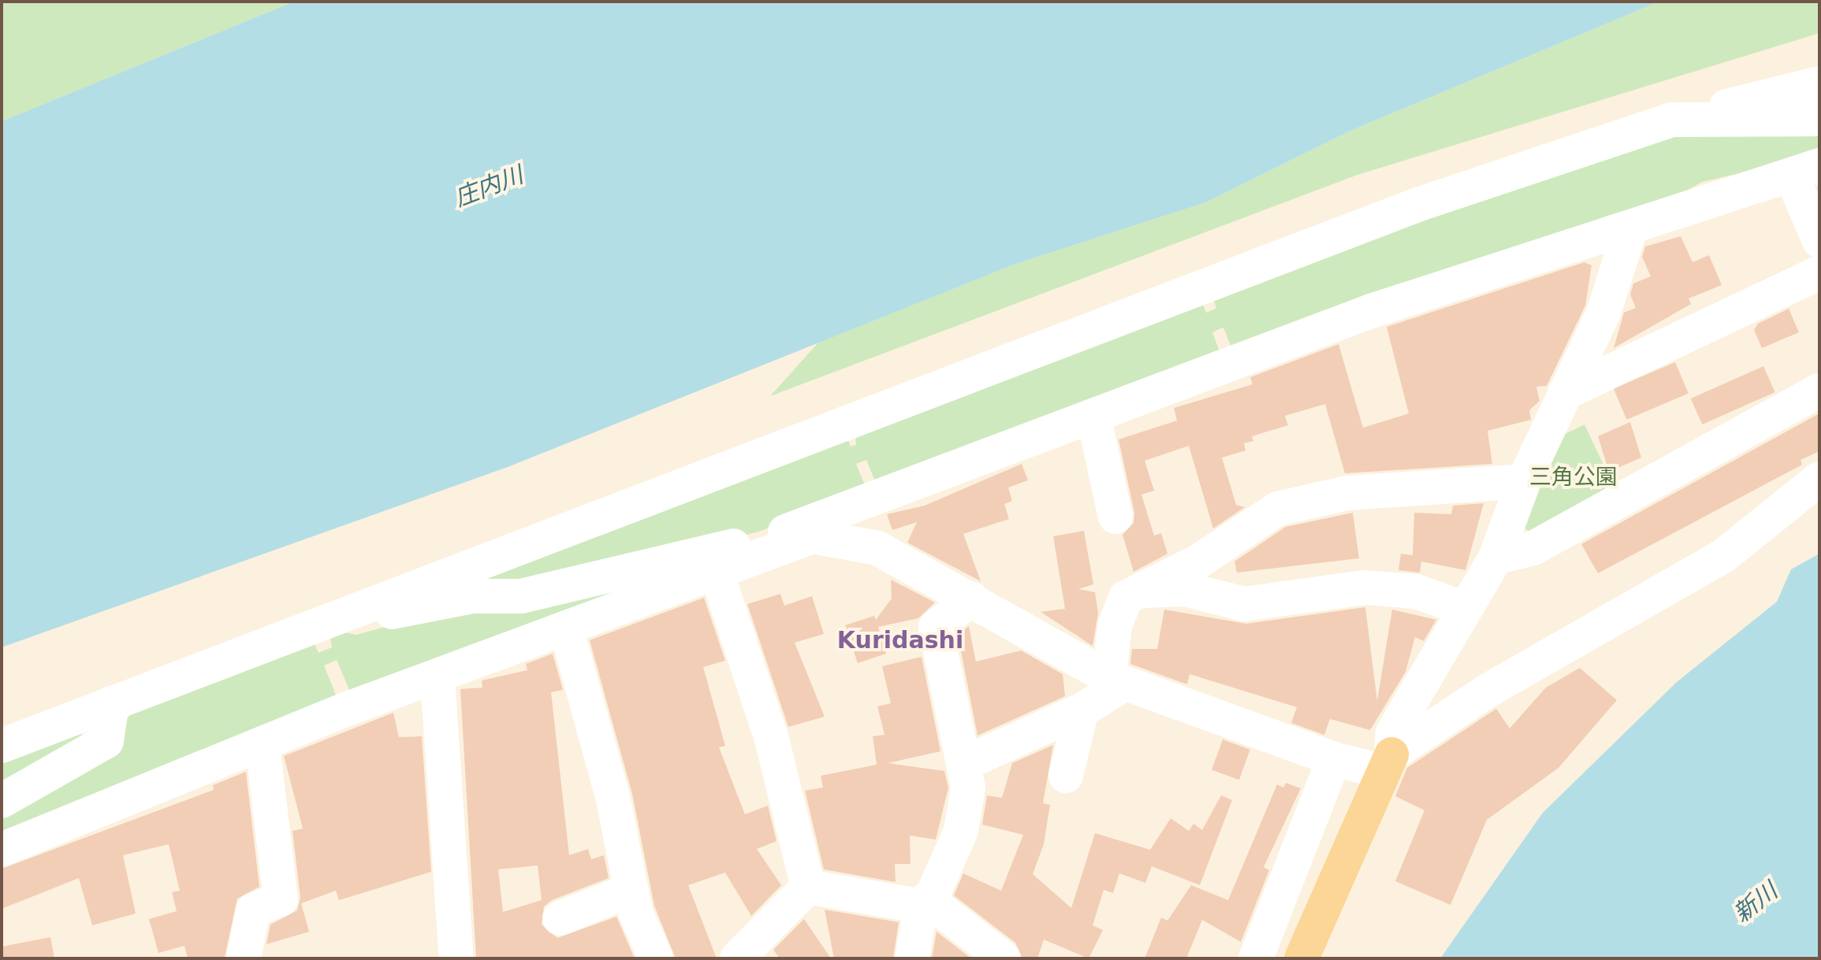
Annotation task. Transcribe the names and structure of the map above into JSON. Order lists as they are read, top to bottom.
{
  "districts": ["Kuridashi"],
  "water": ["庄内川", "新川"],
  "parks": ["三角公園"]
}
